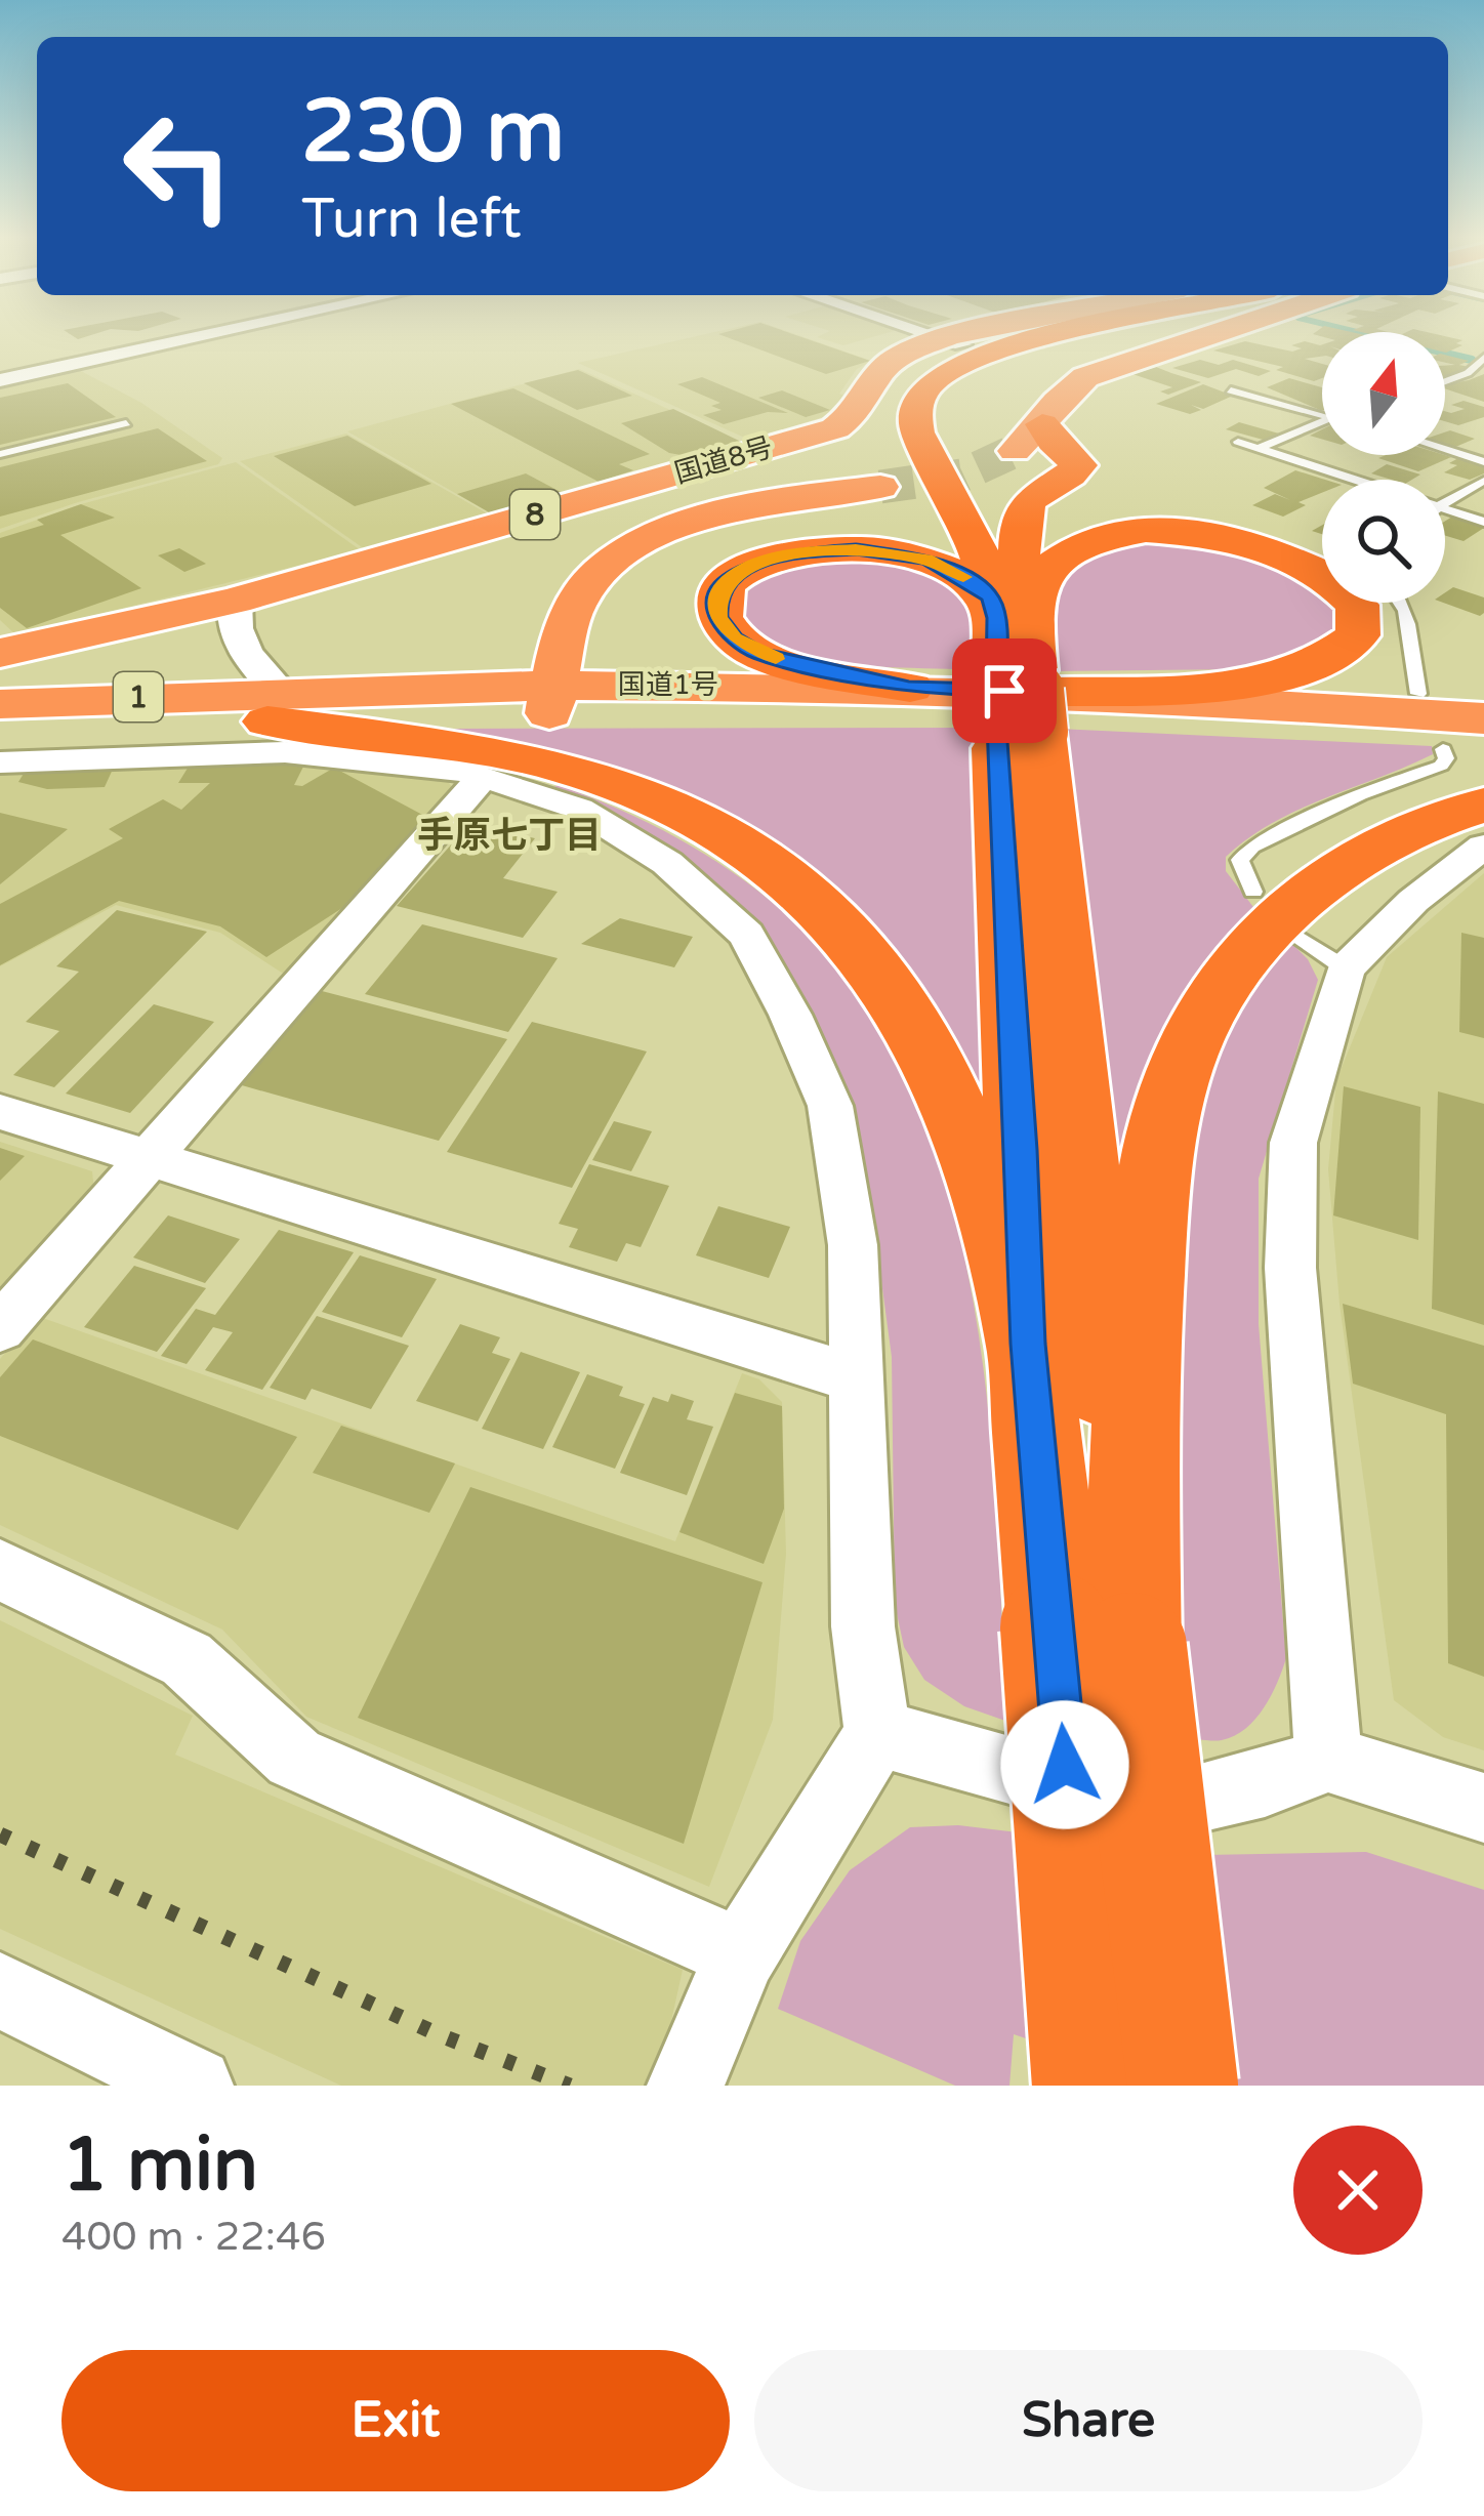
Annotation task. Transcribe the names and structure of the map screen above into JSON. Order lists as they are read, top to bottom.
{
  "streets": {
    "highway": [
      "国道8号",
      "8",
      "国道1号",
      "1"
    ]
  },
  "crossings": [
    ["国道8号", "8"],
    ["国道8号", "国道1号"]
  ],
  "districts": ["手原七丁目"],
  "north": "top",
  "page": {
    "turn": ["230 m", "Turn left"],
    "heading": ["1 min", "400 m · 22:46"],
    "buttons": ["Exit", "Share"]
  }
}
